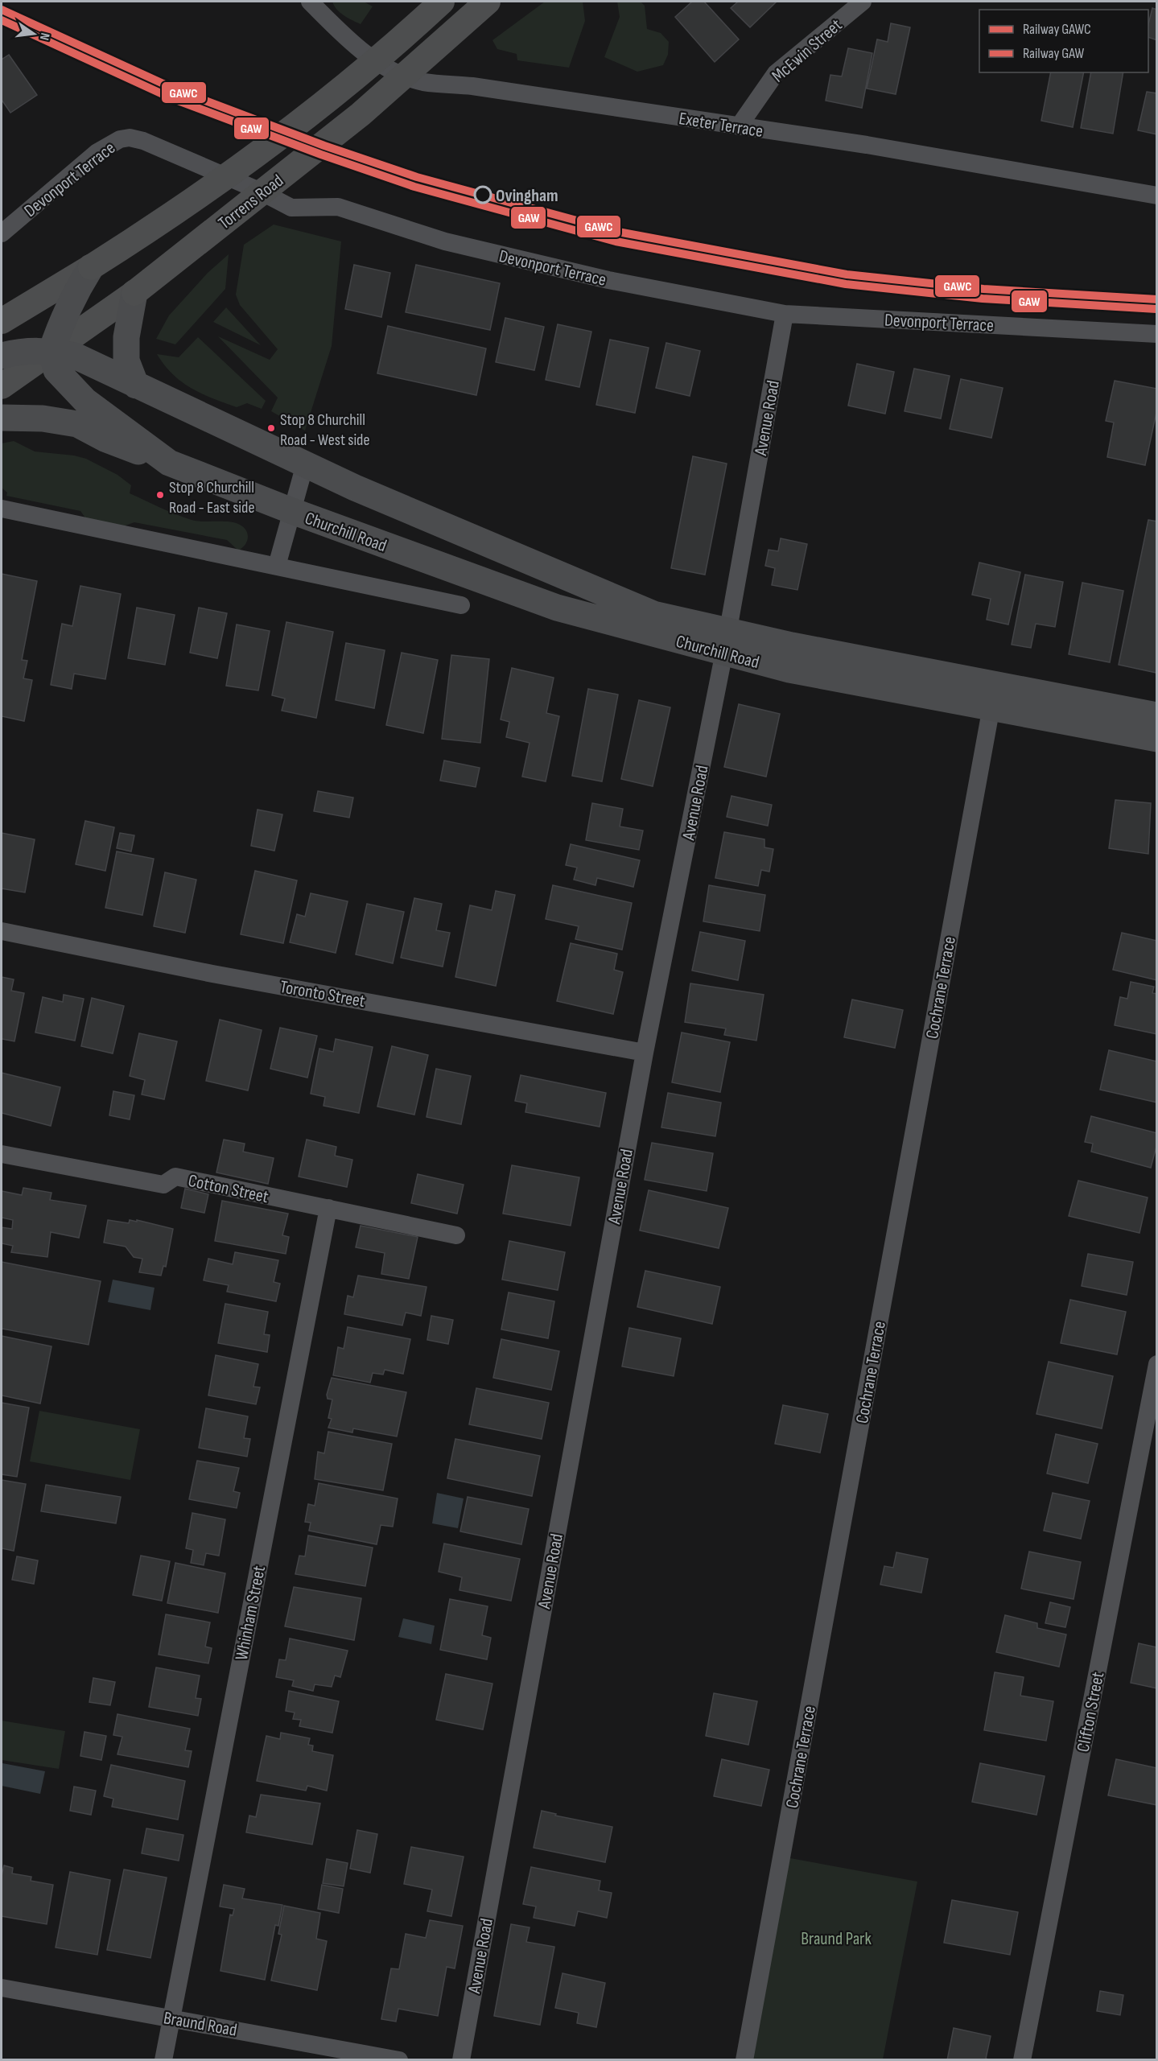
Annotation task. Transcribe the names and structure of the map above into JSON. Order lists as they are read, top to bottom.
{
  "streets": {
    "main road": ["Torrens Road", "Churchill Road"],
    "street": [
      "McEwin Street",
      "Exeter Terrace",
      "Devonport Terrace",
      "Avenue Road",
      "Cochrane Terrace",
      "Toronto Street",
      "Cotton Street",
      "Whinham Street",
      "Clifton Street",
      "Braund Road"
    ]
  },
  "crossings": [
    ["McEwin Street", "Exeter Terrace"],
    ["Devonport Terrace", "Avenue Road"],
    ["Torrens Road", "Churchill Road"],
    ["Avenue Road", "Churchill Road"],
    ["Avenue Road", "Toronto Street"],
    ["Churchill Road", "Cochrane Terrace"],
    ["Cotton Street", "Whinham Street"],
    ["Whinham Street", "Braund Road"]
  ],
  "parks": ["Braund Park"],
  "places": ["Ovingham", "Stop 8 Churchill Road - West side", "Stop 8 Churchill Road - East side"],
  "lines": ["rail line GAWC", "rail line GAW"],
  "legend": ["Railway GAWC", "Railway GAW"],
  "north": "right"
}
